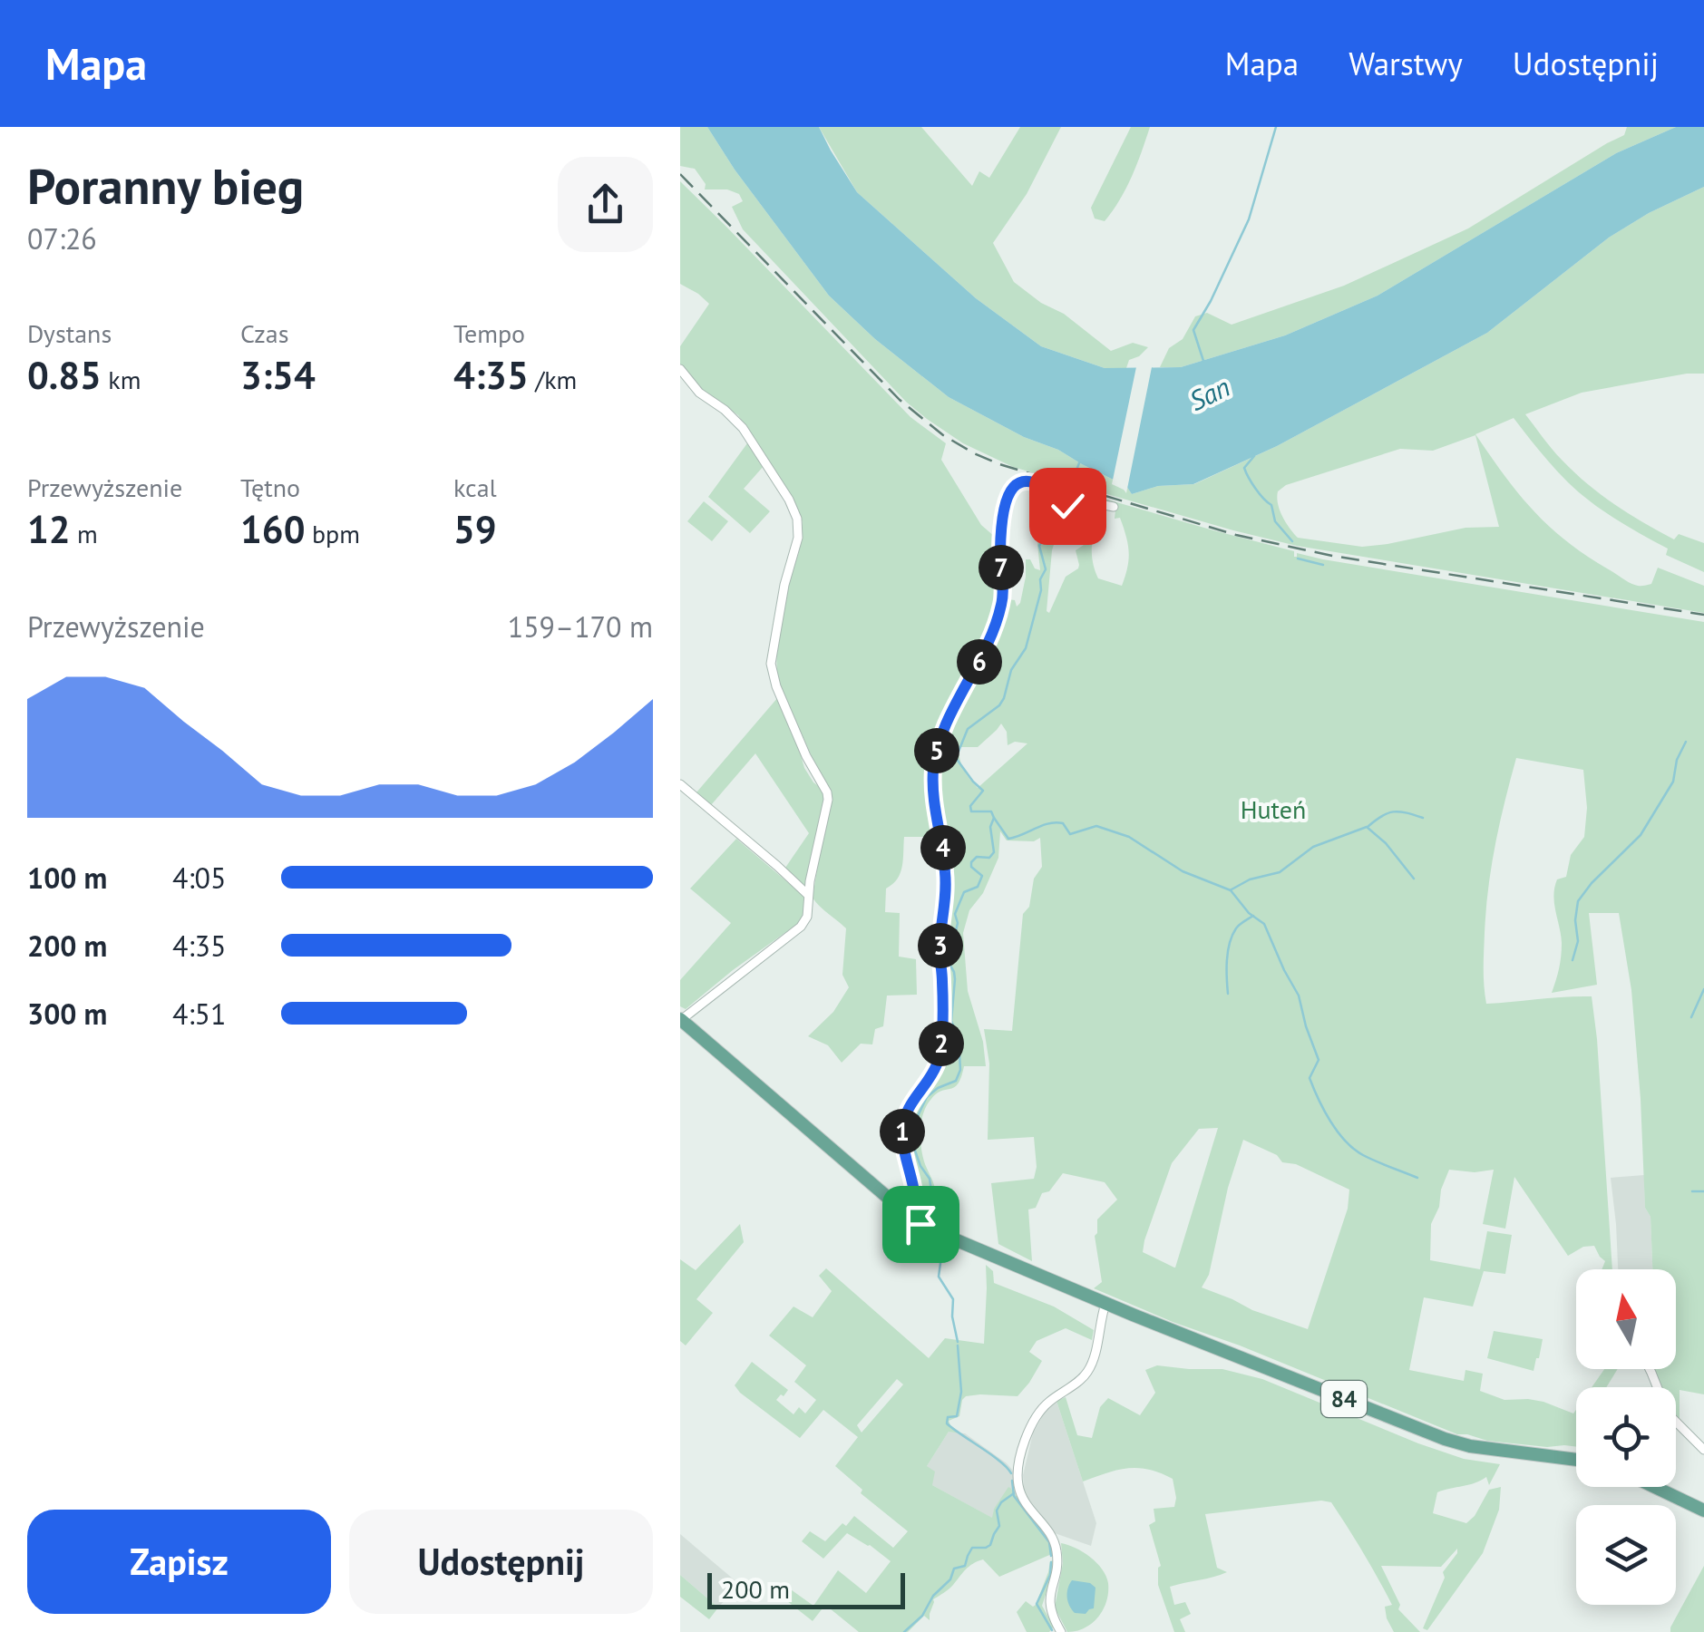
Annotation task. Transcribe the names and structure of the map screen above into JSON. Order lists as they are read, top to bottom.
{
  "streets": {
    "main road": ["84"]
  },
  "water": ["San"],
  "parks": ["Huteń"],
  "scale_bar": "200 m",
  "north": "top",
  "page": {
    "header": "Mapa",
    "nav": ["Mapa", "Warstwy", "Udostępnij"],
    "heading": ["Poranny bieg", "07:26"],
    "stats": [
      ["Dystans", "0.85 km"],
      ["Czas", "3:54"],
      ["Tempo", "4:35 /km"],
      ["Przewyższenie", "12 m"],
      ["Tętno", "160 bpm"],
      ["kcal", "59"]
    ],
    "pins": [
      "7",
      "6",
      "5",
      "4",
      "3",
      "2",
      "1"
    ],
    "chart": ["Przewyższenie", "159–170 m"],
    "list": [
      {
        "name": "100 m",
        "note": "4:05"
      },
      {
        "name": "200 m",
        "note": "4:35"
      },
      {
        "name": "300 m",
        "note": "4:51"
      }
    ],
    "buttons": ["Zapisz", "Udostępnij"],
    "scale": "200 m"
  }
}
